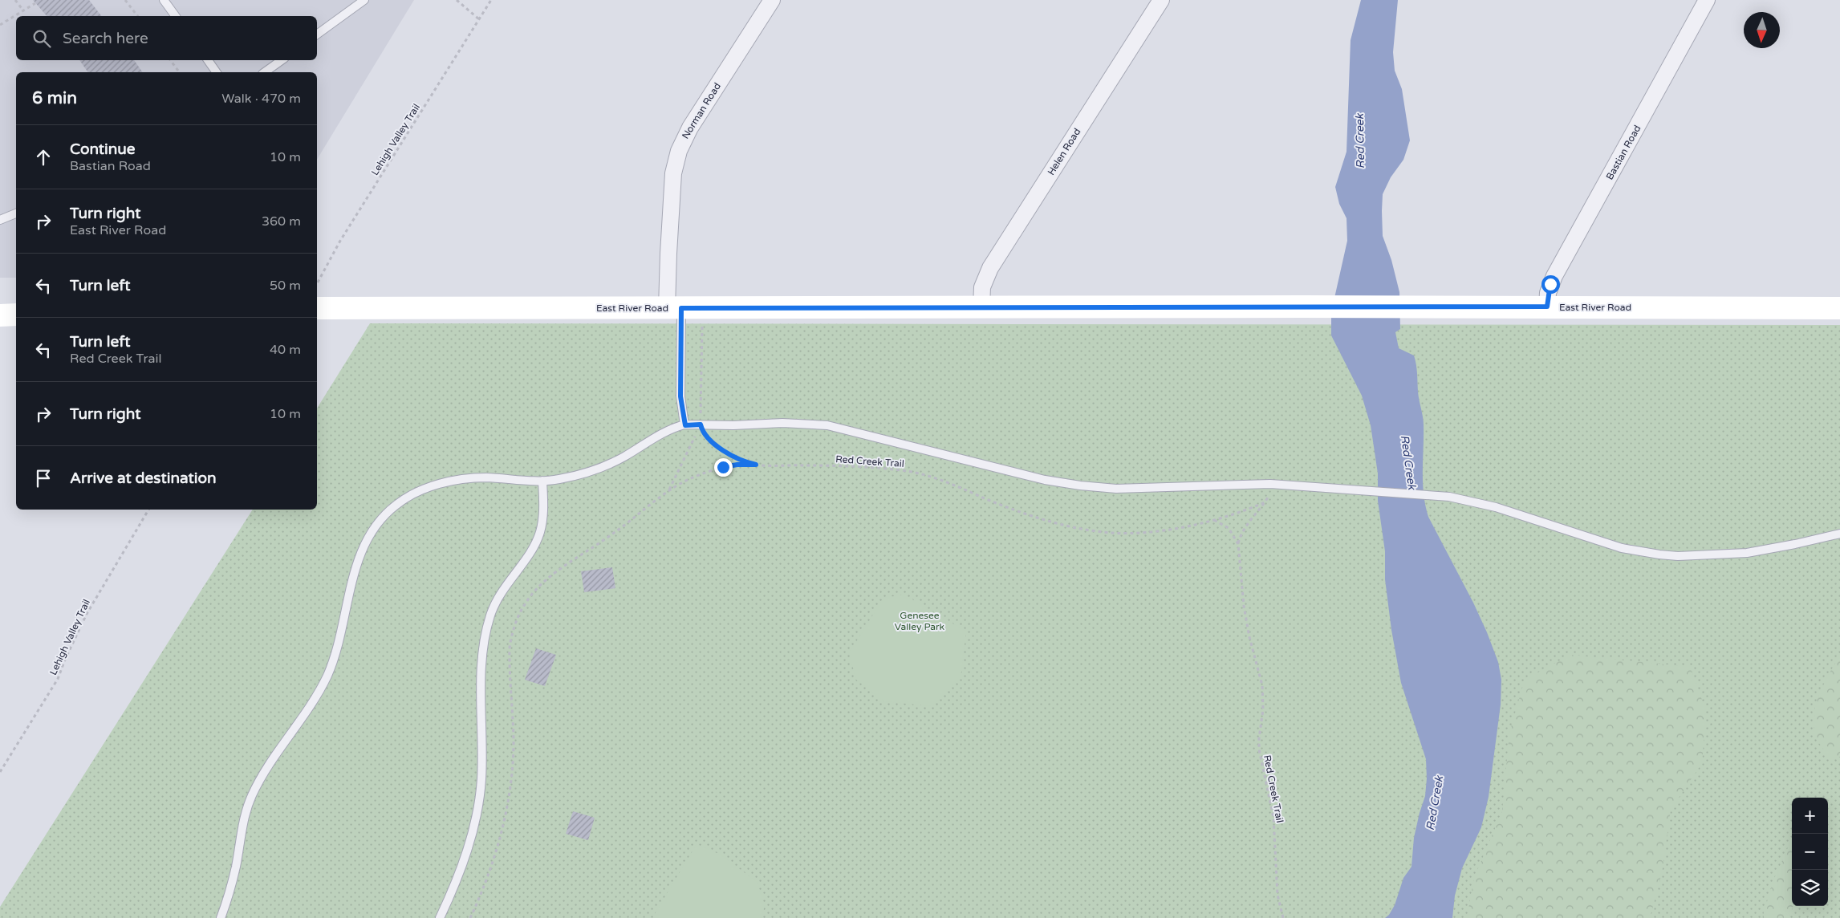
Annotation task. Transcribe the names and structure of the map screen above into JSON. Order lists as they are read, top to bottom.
{
  "streets": {
    "street": [
      "Norman Road",
      "Helen Road",
      "Bastian Road",
      "East River Road"
    ],
    "path": ["Lehigh Valley Trail", "Red Creek Trail"]
  },
  "crossings": [
    ["Norman Road", "East River Road"],
    ["Helen Road", "East River Road"],
    ["Bastian Road", "East River Road"]
  ],
  "water": ["Red Creek"],
  "parks": ["Genesee Valley Park"],
  "north": "bottom",
  "page": {
    "search": "Search here",
    "heading": ["6 min", "Walk · 470 m"],
    "list": [
      ["Continue", "Bastian Road", "10 m"],
      ["Turn right", "East River Road", "360 m"],
      ["Turn left", "50 m"],
      ["Turn left", "Red Creek Trail", "40 m"],
      ["Turn right", "10 m"],
      "Arrive at destination"
    ],
    "map_buttons": ["+", "−"]
  }
}
